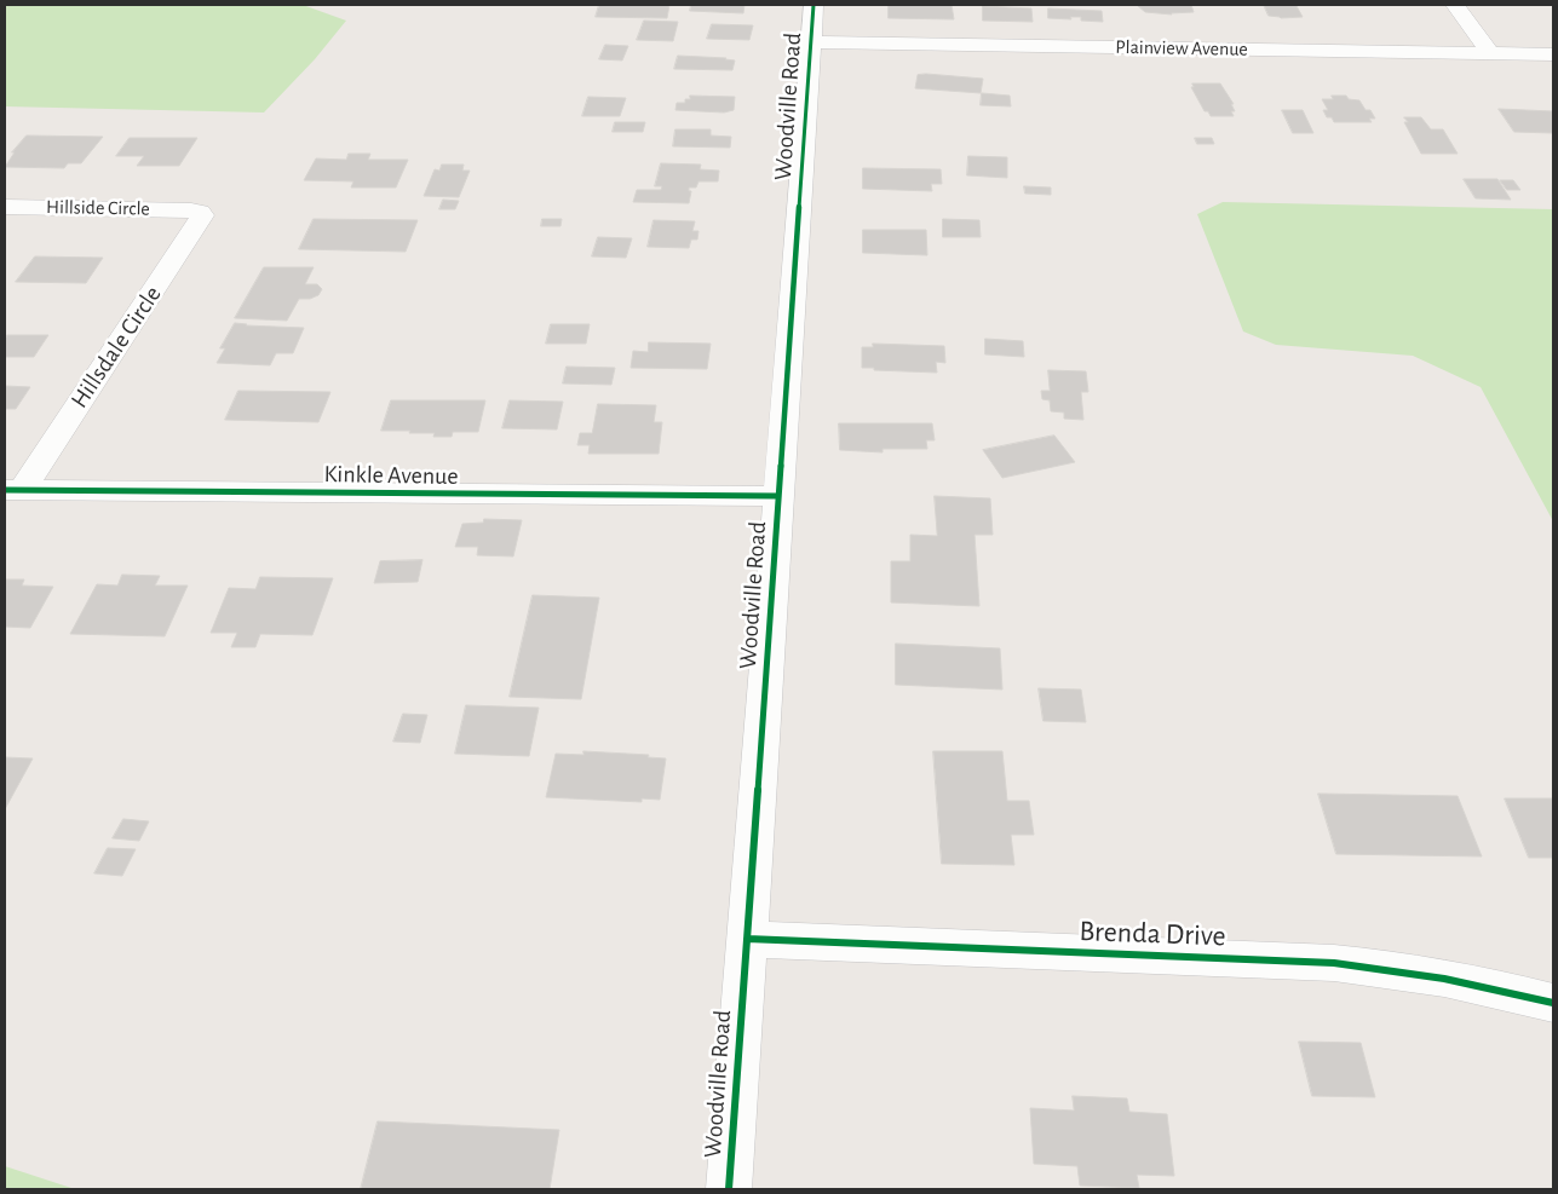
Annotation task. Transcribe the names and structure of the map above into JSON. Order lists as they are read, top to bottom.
{
  "streets": {
    "street": [
      "Plainview Avenue",
      "Woodville Road",
      "Hillside Circle",
      "Hillsdale Circle",
      "Kinkle Avenue",
      "Brenda Drive"
    ]
  },
  "crossings": [
    ["Plainview Avenue", "Woodville Road"],
    ["Woodville Road", "Kinkle Avenue"],
    ["Woodville Road", "Brenda Drive"],
    ["Hillside Circle", "Hillsdale Circle"],
    ["Hillsdale Circle", "Kinkle Avenue"]
  ]
}
